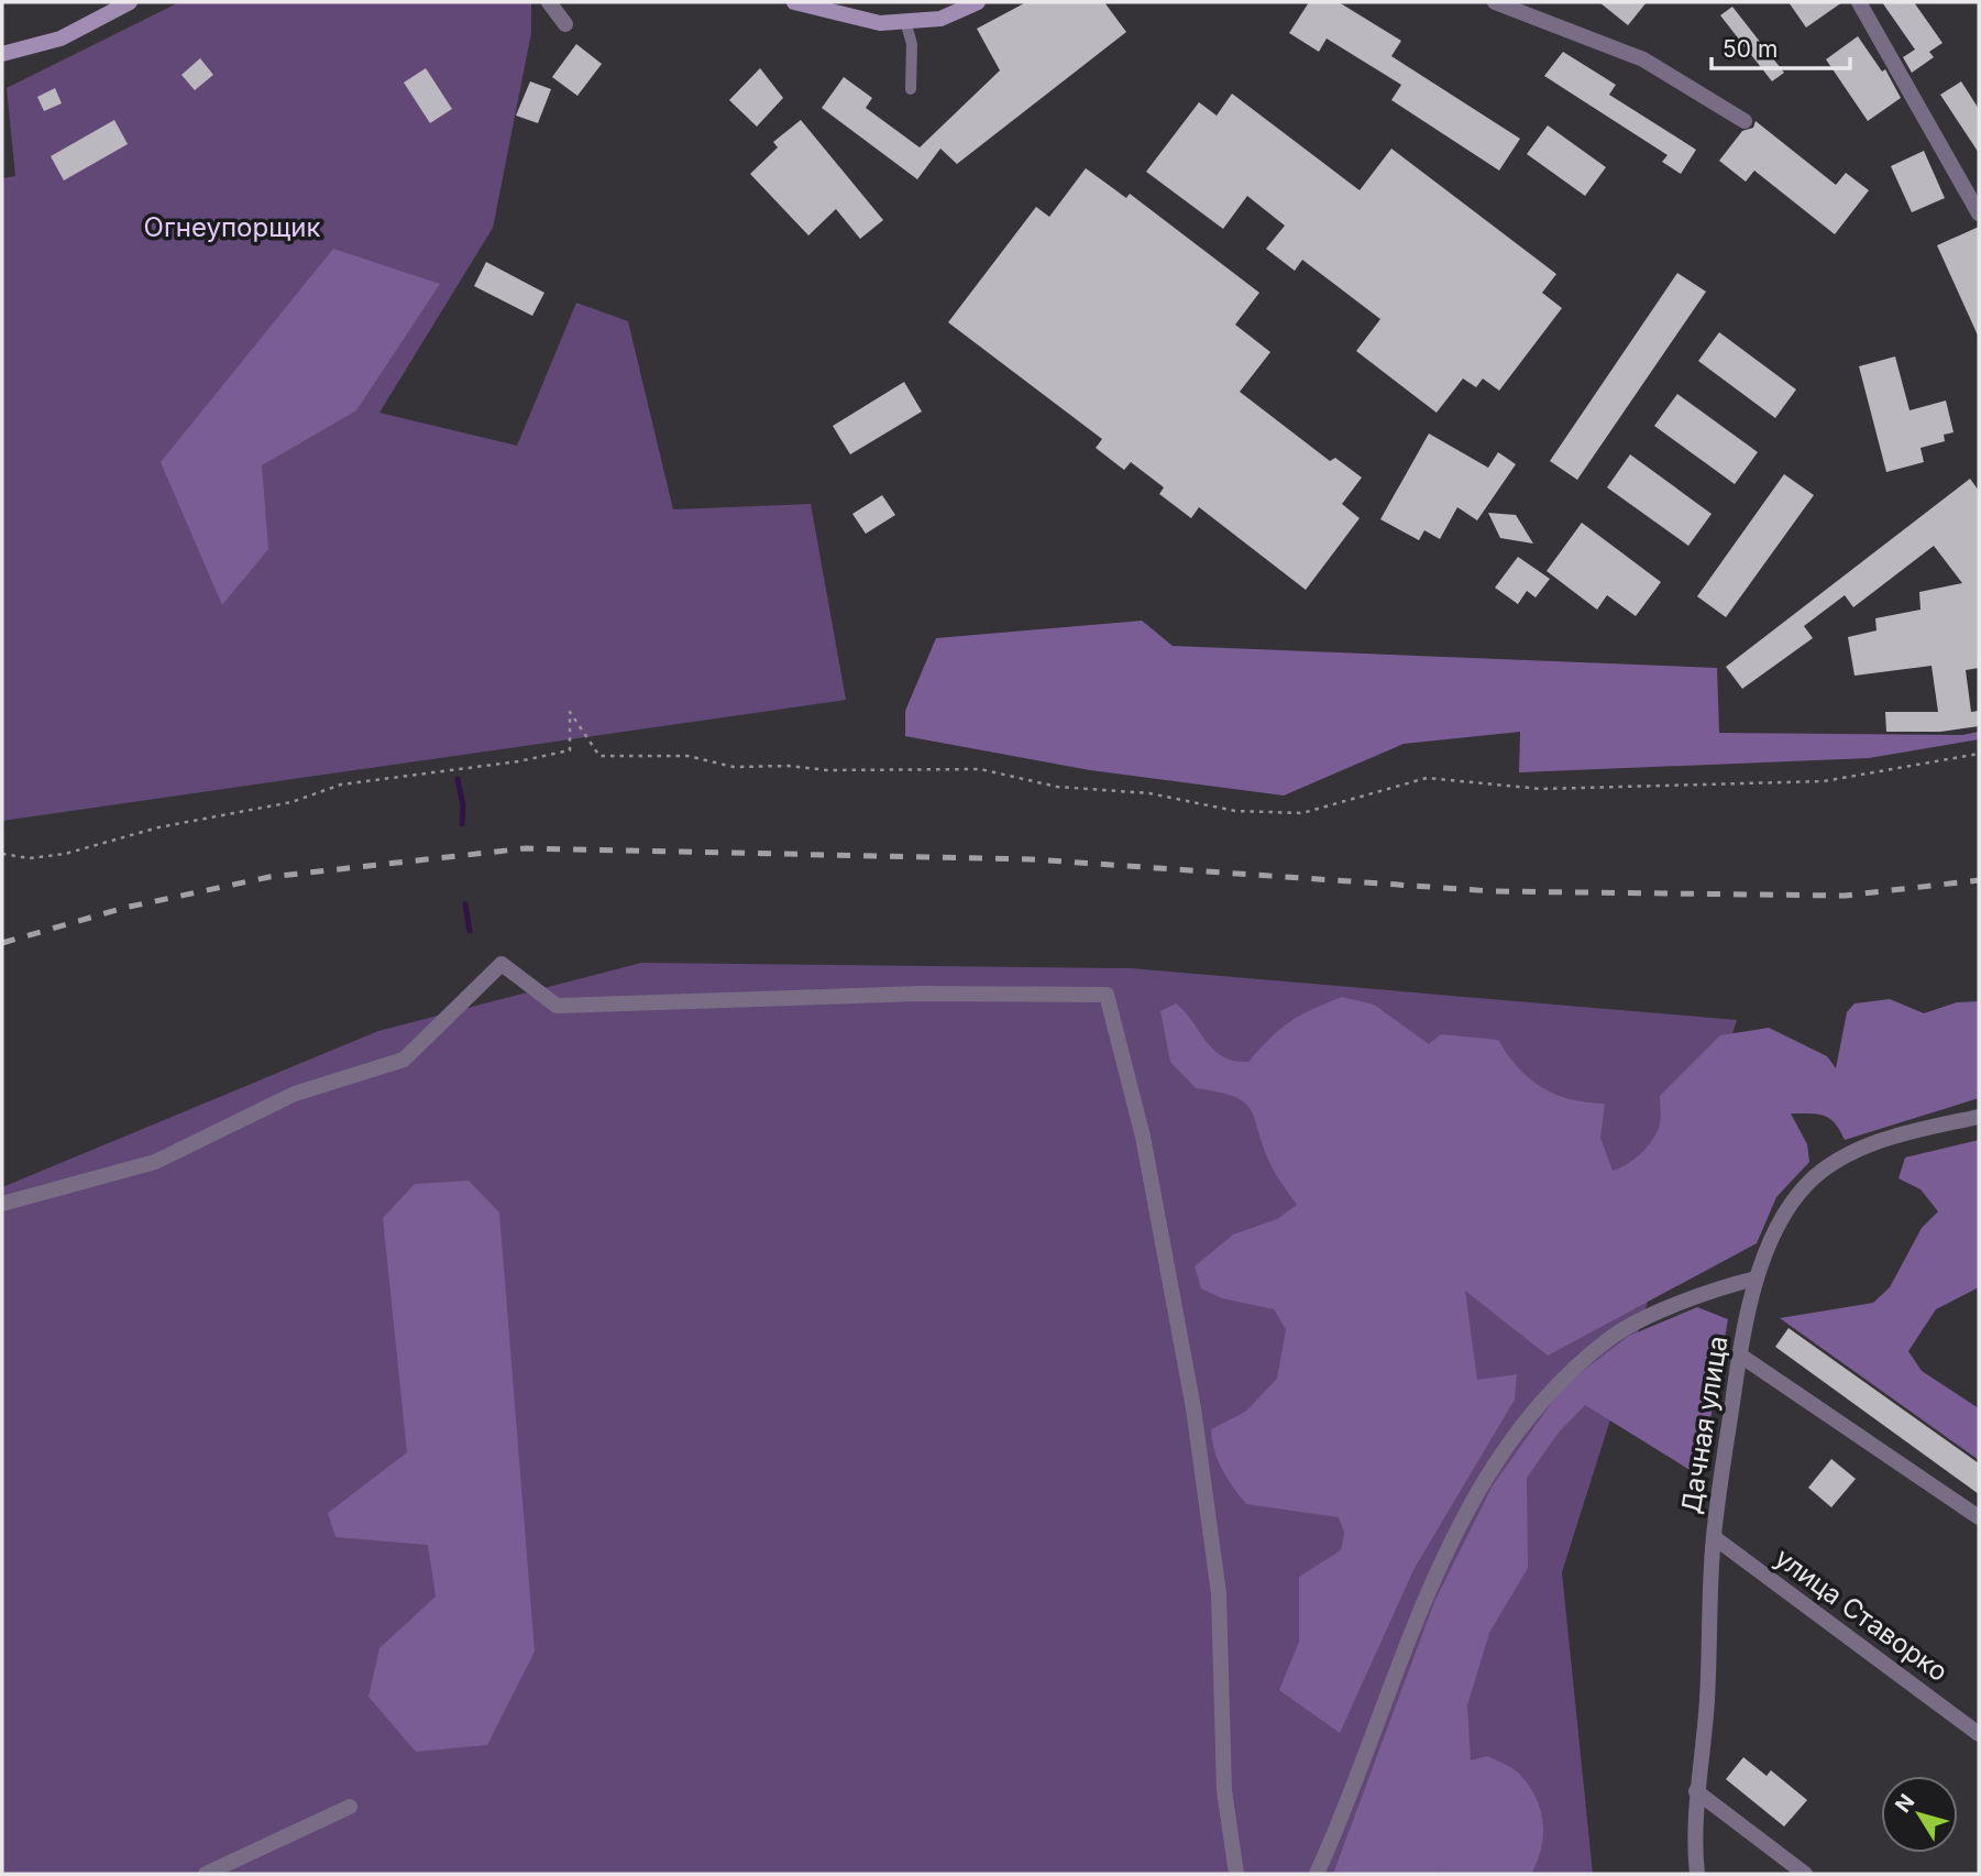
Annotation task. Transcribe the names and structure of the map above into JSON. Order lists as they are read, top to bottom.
{
  "streets": {
    "street": ["Дачная улица", "улица Ставорко"]
  },
  "crossings": [
    ["Дачная улица", "улица Ставорко"]
  ],
  "parks": ["Огнеупорщик"],
  "scale_bar": "50 m",
  "north": "top left"
}
